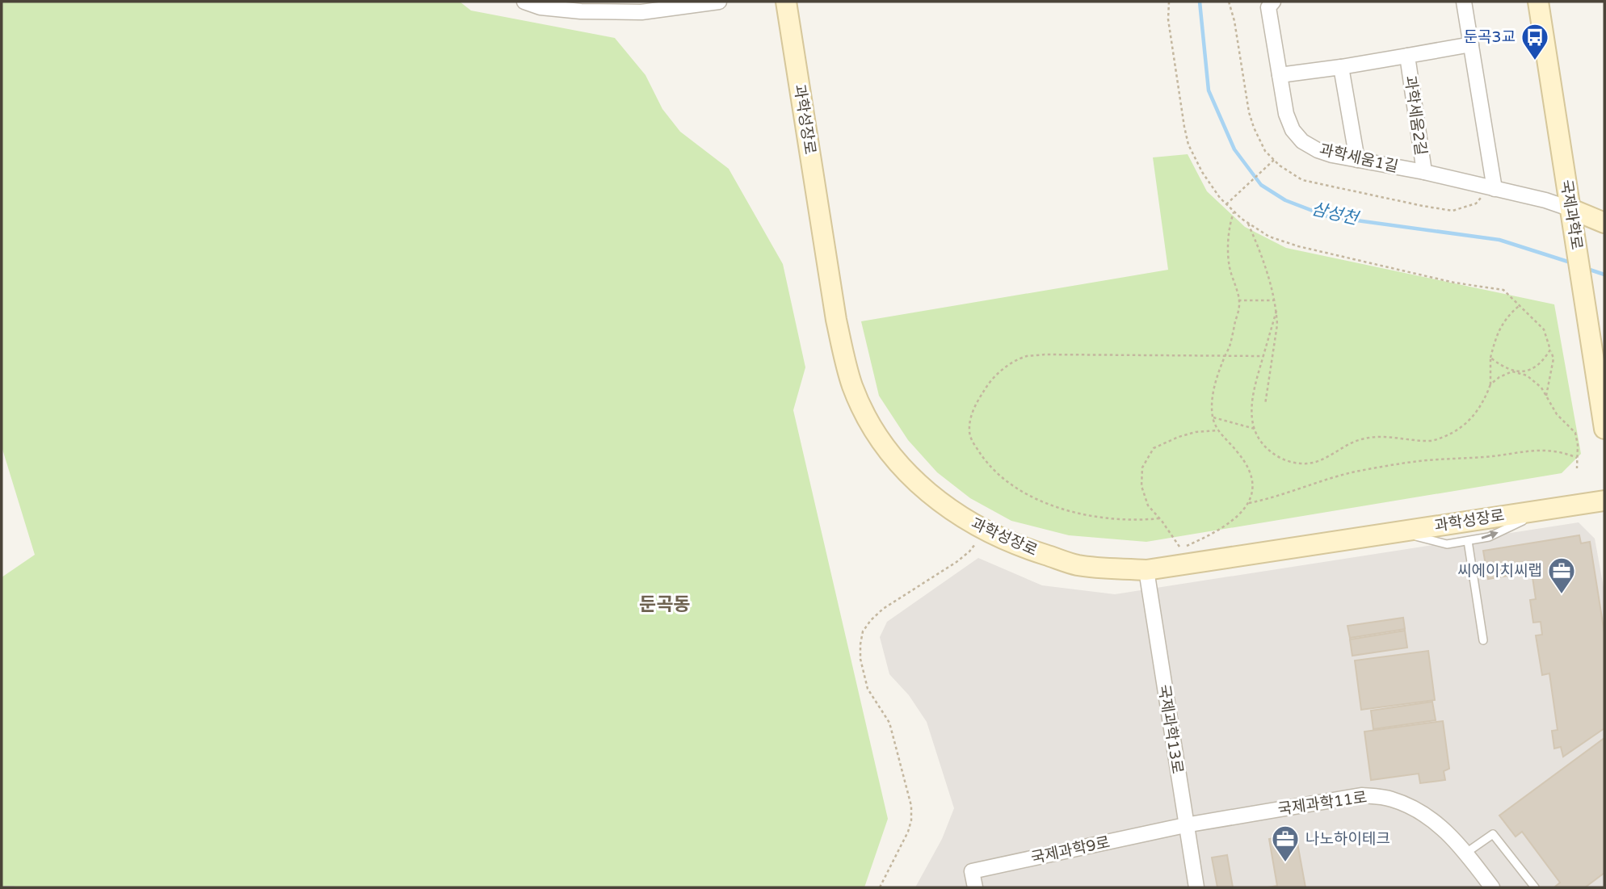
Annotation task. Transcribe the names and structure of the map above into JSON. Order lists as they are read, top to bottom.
{
  "streets": {
    "street": [
      "과학세움2길",
      "과학성장로",
      "과학세움1길",
      "국제과학로",
      "국제과학13로",
      "국제과학11로",
      "국제과학9로"
    ]
  },
  "crossings": [
    ["과학세움2길", "과학세움1길"],
    ["과학성장로", "국제과학13로"],
    ["과학세움1길", "국제과학로"],
    ["국제과학13로", "국제과학11로"],
    ["국제과학13로", "국제과학9로"],
    ["국제과학11로", "국제과학9로"]
  ],
  "districts": ["둔곡동"],
  "water": ["삼성천"],
  "places": {
    "bus stop": ["둔곡3교"],
    "office": ["씨에이치씨랩", "나노하이테크"]
  }
}
